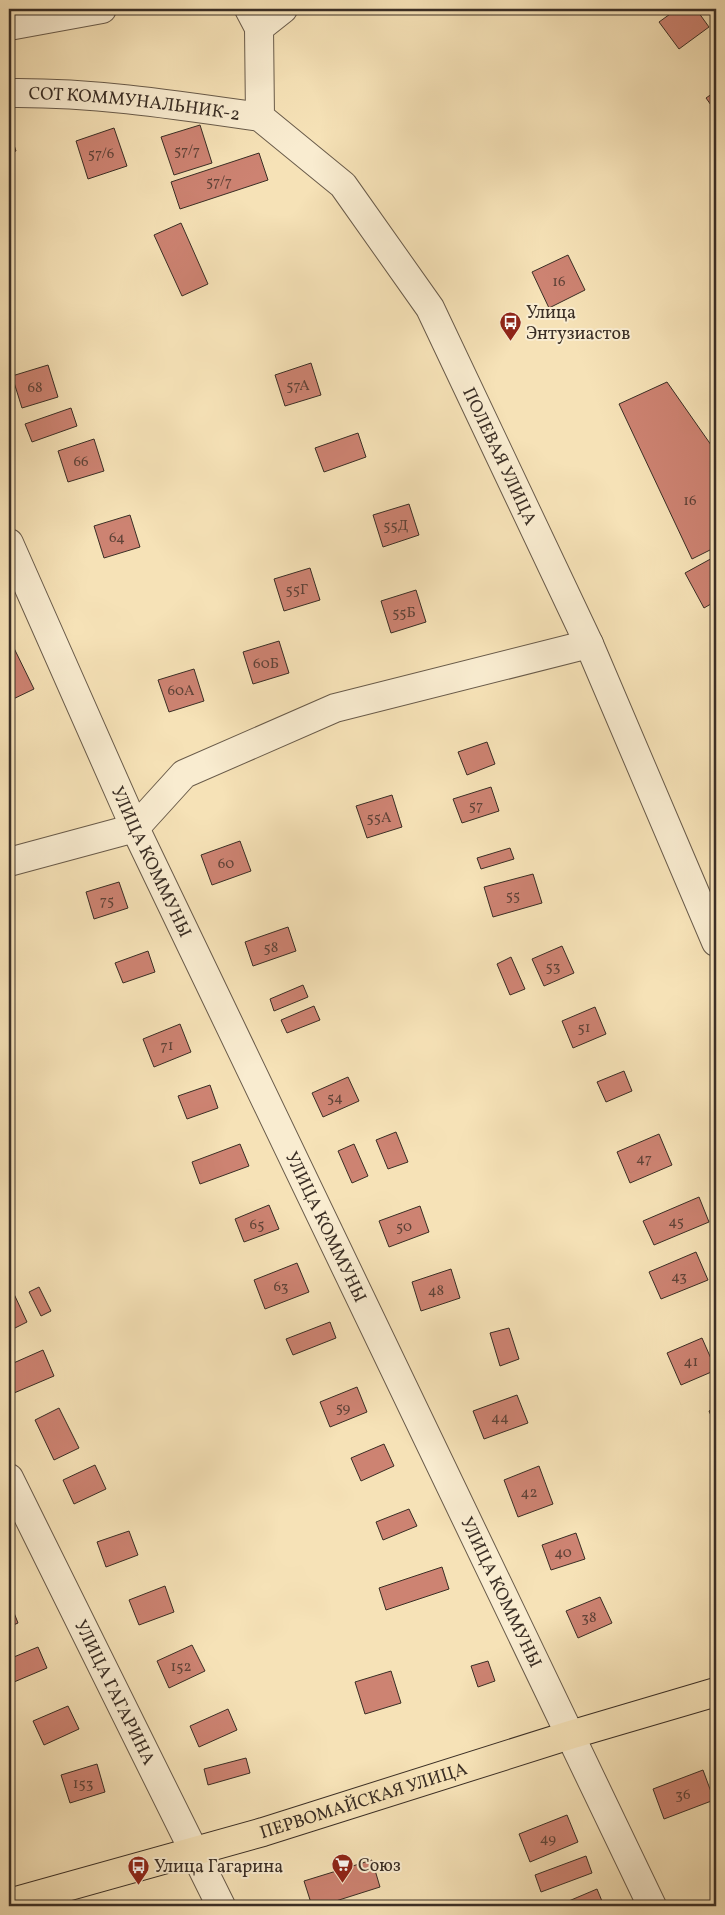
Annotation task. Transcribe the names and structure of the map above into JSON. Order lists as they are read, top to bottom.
{
  "streets": {
    "main road": ["ПЕРВОМАЙСКАЯ УЛИЦА"],
    "street": [
      "СОТ КОММУНАЛЬНИК-2",
      "ПОЛЕВАЯ УЛИЦА",
      "УЛИЦА КОММУНЫ",
      "УЛИЦА ГАГАРИНА"
    ]
  },
  "crossings": [
    ["СОТ КОММУНАЛЬНИК-2", "ПОЛЕВАЯ УЛИЦА"],
    ["УЛИЦА КОММУНЫ", "ПЕРВОМАЙСКАЯ УЛИЦА"],
    ["УЛИЦА ГАГАРИНА", "ПЕРВОМАЙСКАЯ УЛИЦА"]
  ],
  "places": {
    "bus stop": ["Улица Энтузиастов", "Улица Гагарина"],
    "supermarket": ["Союз"]
  },
  "house_numbers": [
    "57/7",
    "57/6",
    "57/7",
    "16",
    "57А",
    "68",
    "66",
    "16",
    "55Д",
    "64",
    "55Г",
    "55Б",
    "60Б",
    "60А",
    "57",
    "55А",
    "60",
    "55",
    "75",
    "58",
    "53",
    "51",
    "71",
    "54",
    "47",
    "45",
    "65",
    "50",
    "43",
    "63",
    "48",
    "41",
    "59",
    "44",
    "42",
    "40",
    "38",
    "152",
    "153",
    "36",
    "49"
  ]
}
